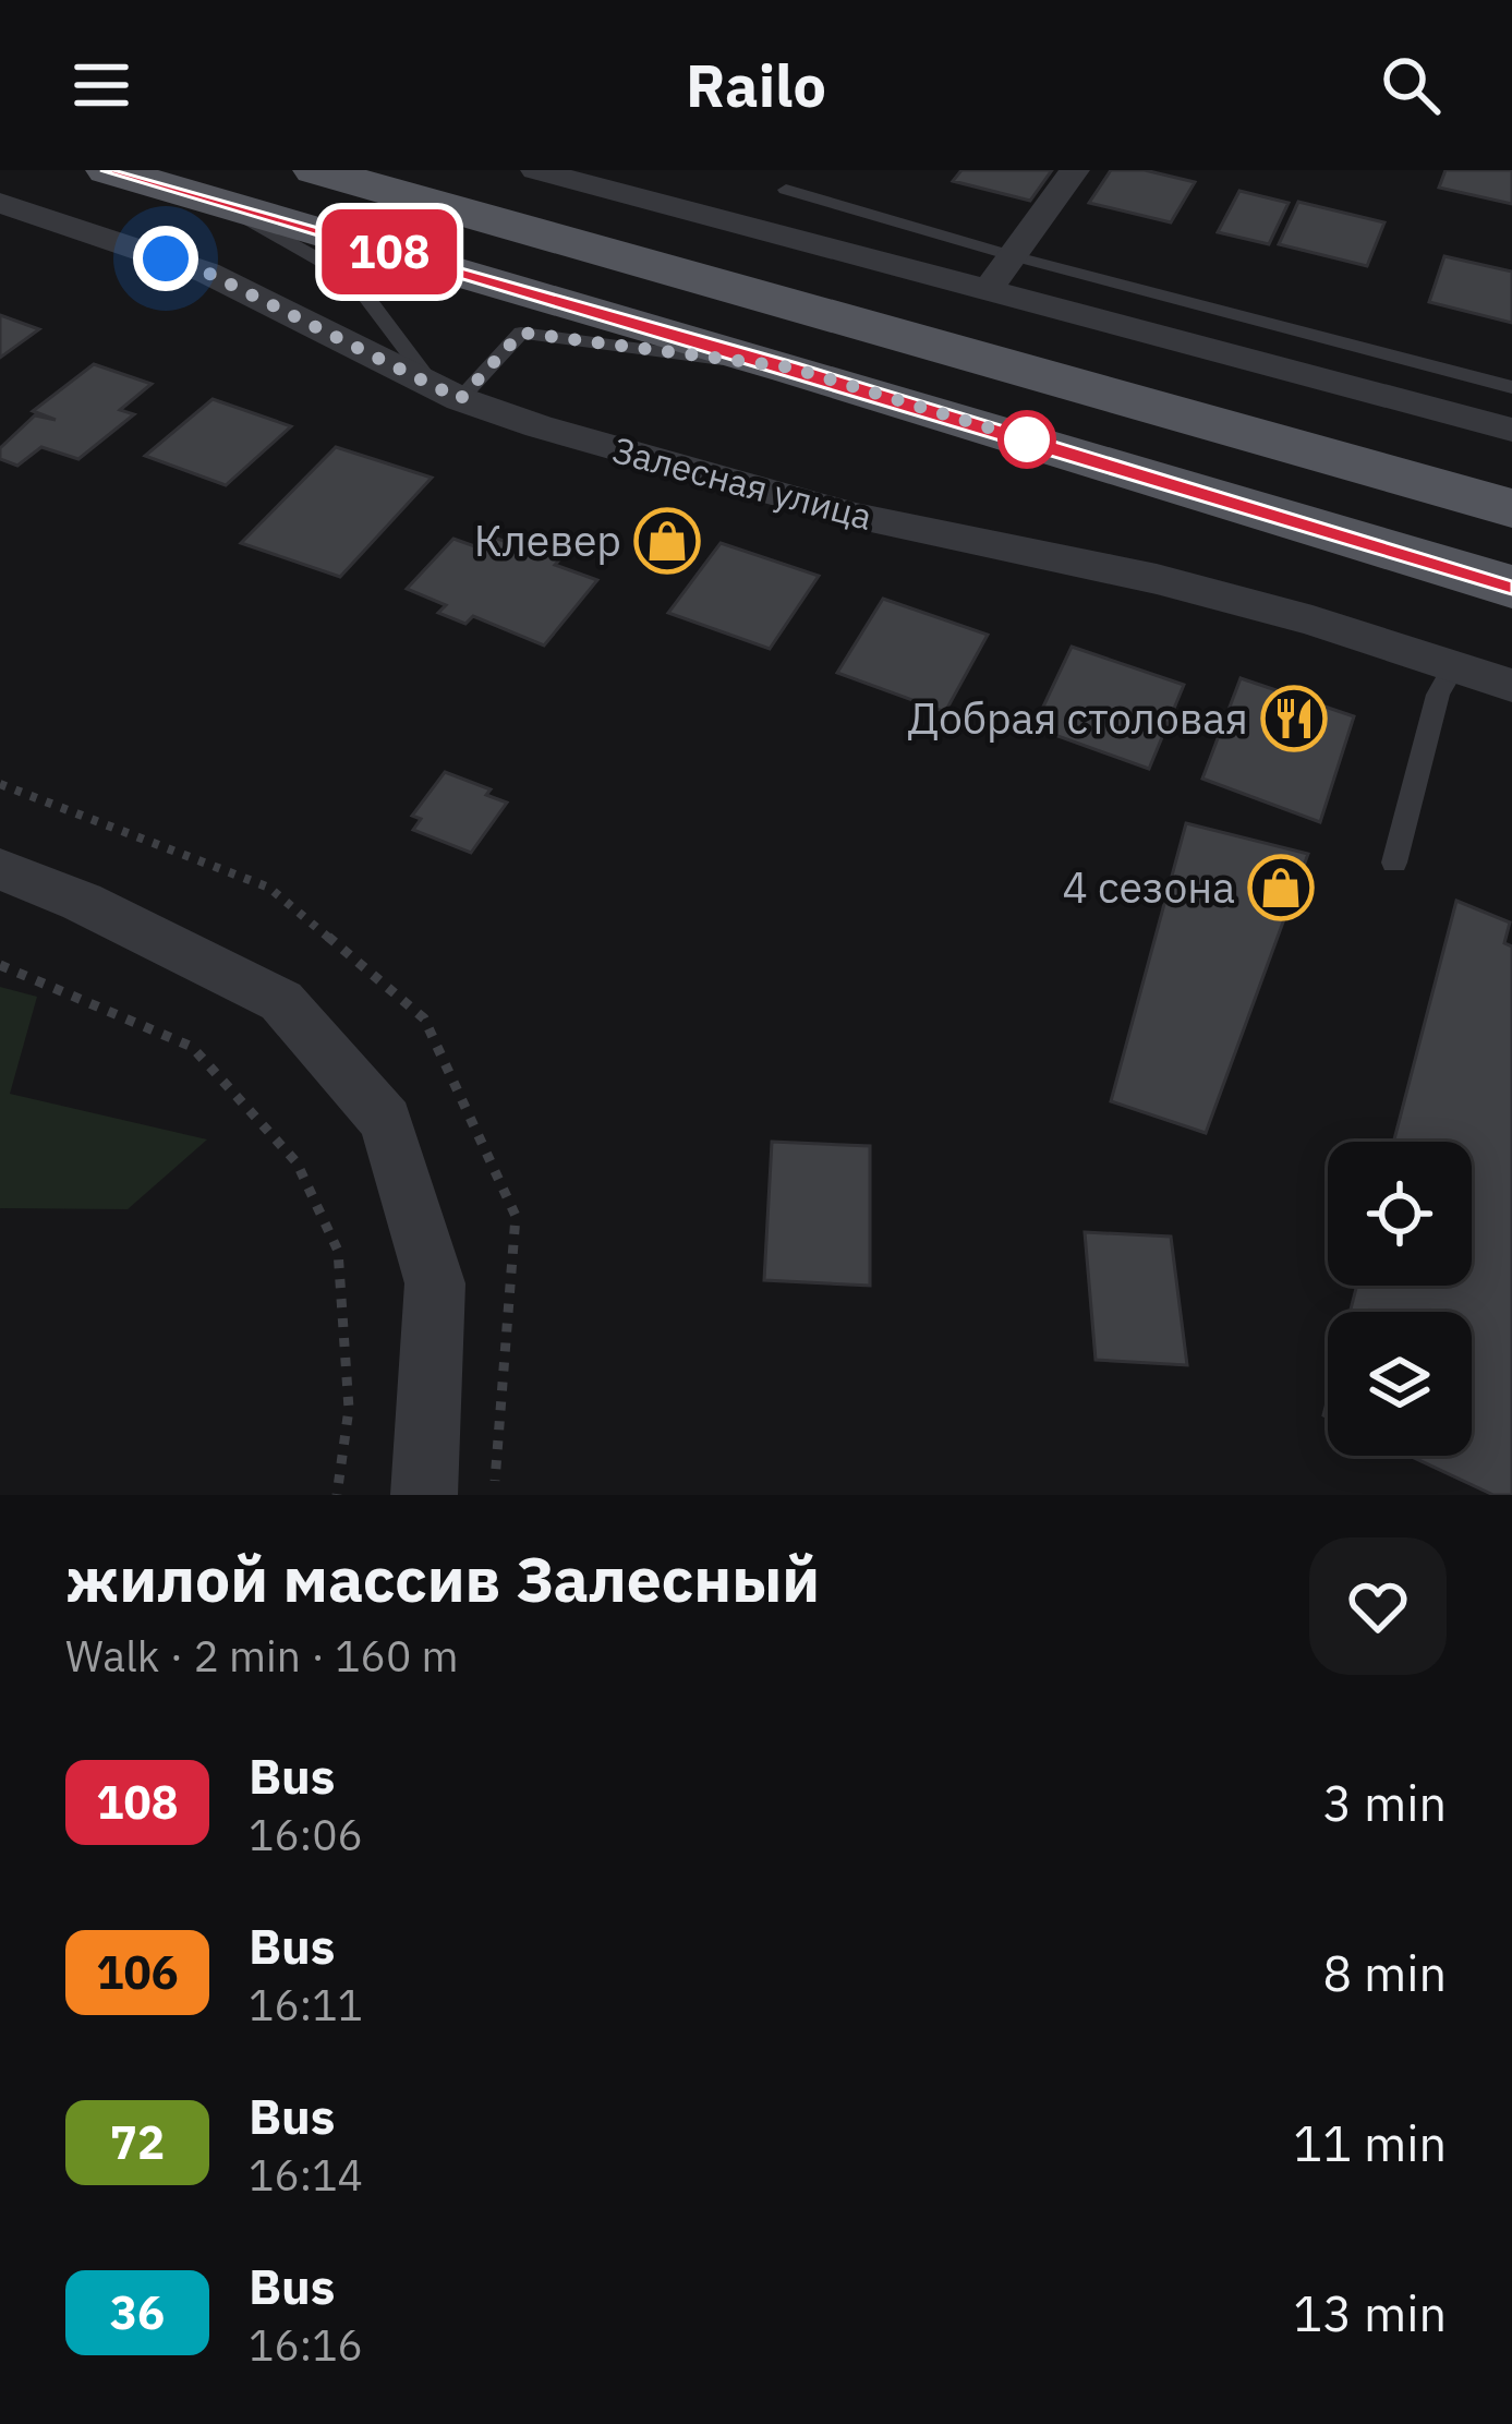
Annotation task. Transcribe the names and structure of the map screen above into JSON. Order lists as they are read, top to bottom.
{
  "streets": {
    "street": ["Залесная улица"]
  },
  "places": {
    "shop": ["Клевер", "4 сезона"],
    "restaurant": ["Добрая столовая"]
  },
  "lines": ["bus line 108"],
  "page": {
    "header": "Railo",
    "on_map": "108",
    "heading": ["жилой массив Залесный", "Walk · 2 min · 160 m"],
    "list": [
      {
        "mark": "108",
        "name": "Bus",
        "note": "16:06",
        "value": "3 min"
      },
      {
        "mark": "106",
        "name": "Bus",
        "note": "16:11",
        "value": "8 min"
      },
      {
        "mark": "72",
        "name": "Bus",
        "note": "16:14",
        "value": "11 min"
      },
      {
        "mark": "36",
        "name": "Bus",
        "note": "16:16",
        "value": "13 min"
      }
    ]
  }
}
